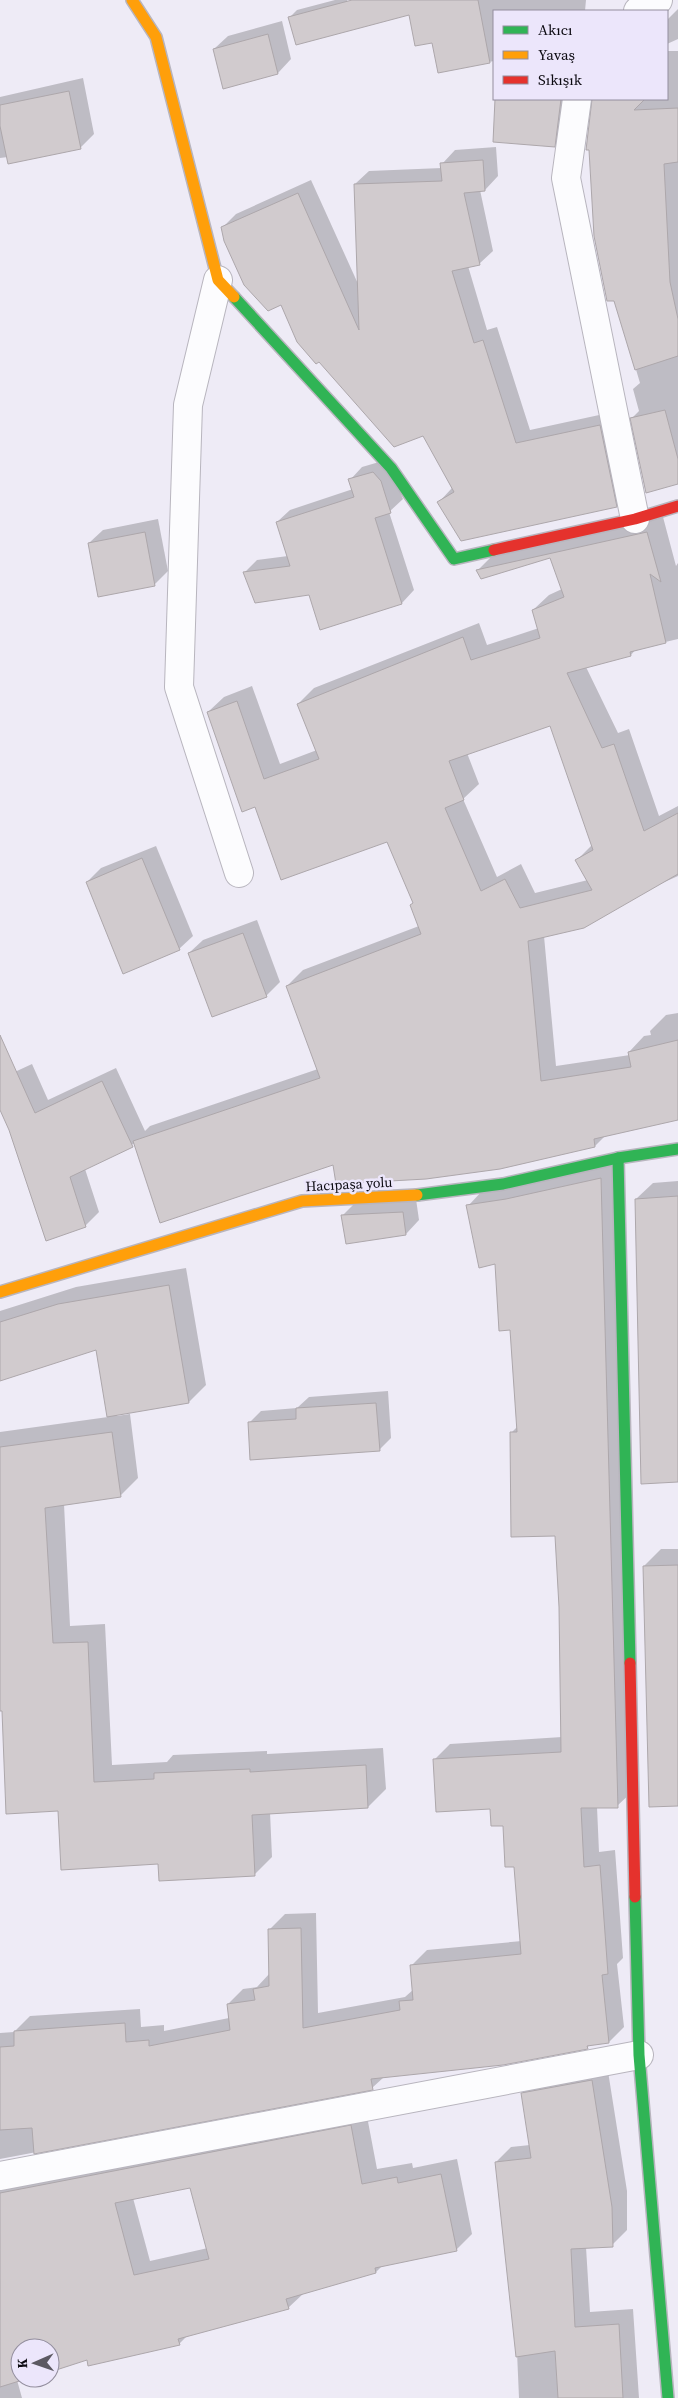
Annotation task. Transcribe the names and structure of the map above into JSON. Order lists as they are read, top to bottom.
{
  "streets": {
    "street": ["Hacıpaşa yolu"]
  },
  "legend": ["Akıcı", "Yavaş", "Sıkışık"],
  "north": "left"
}
